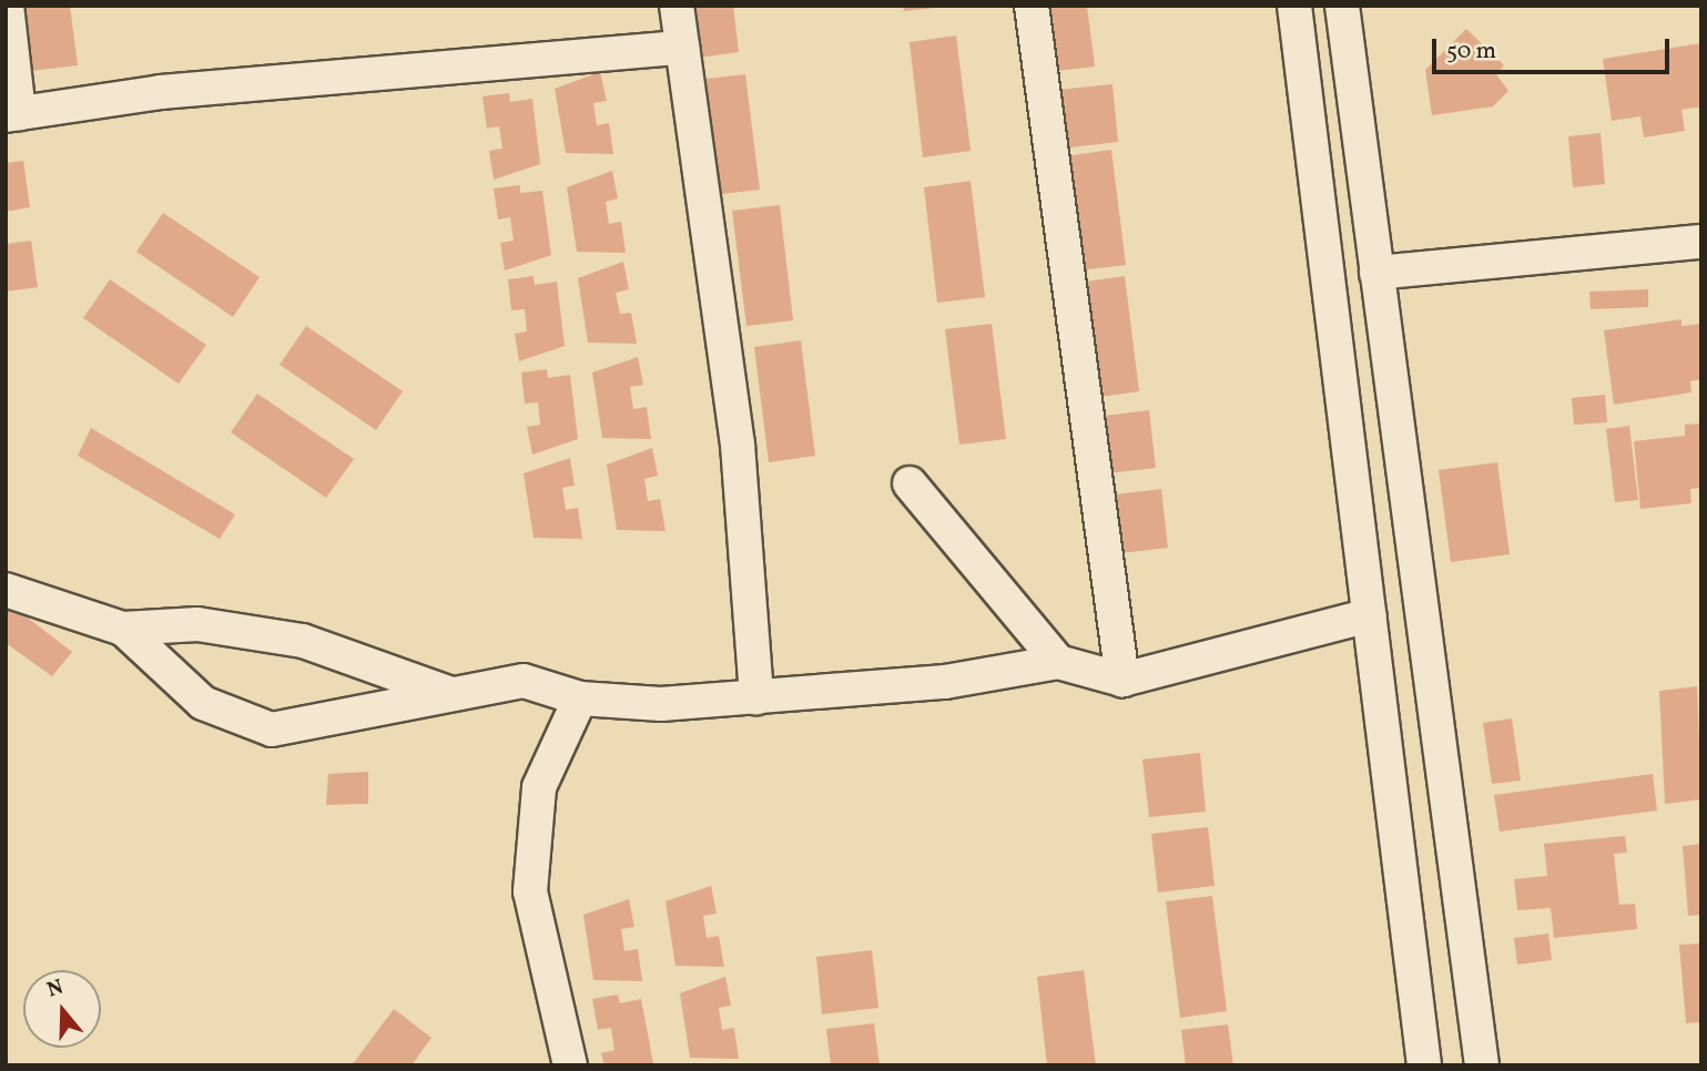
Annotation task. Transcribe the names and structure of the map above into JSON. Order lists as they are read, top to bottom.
{
  "scale_bar": "50 m",
  "north": "top"
}
